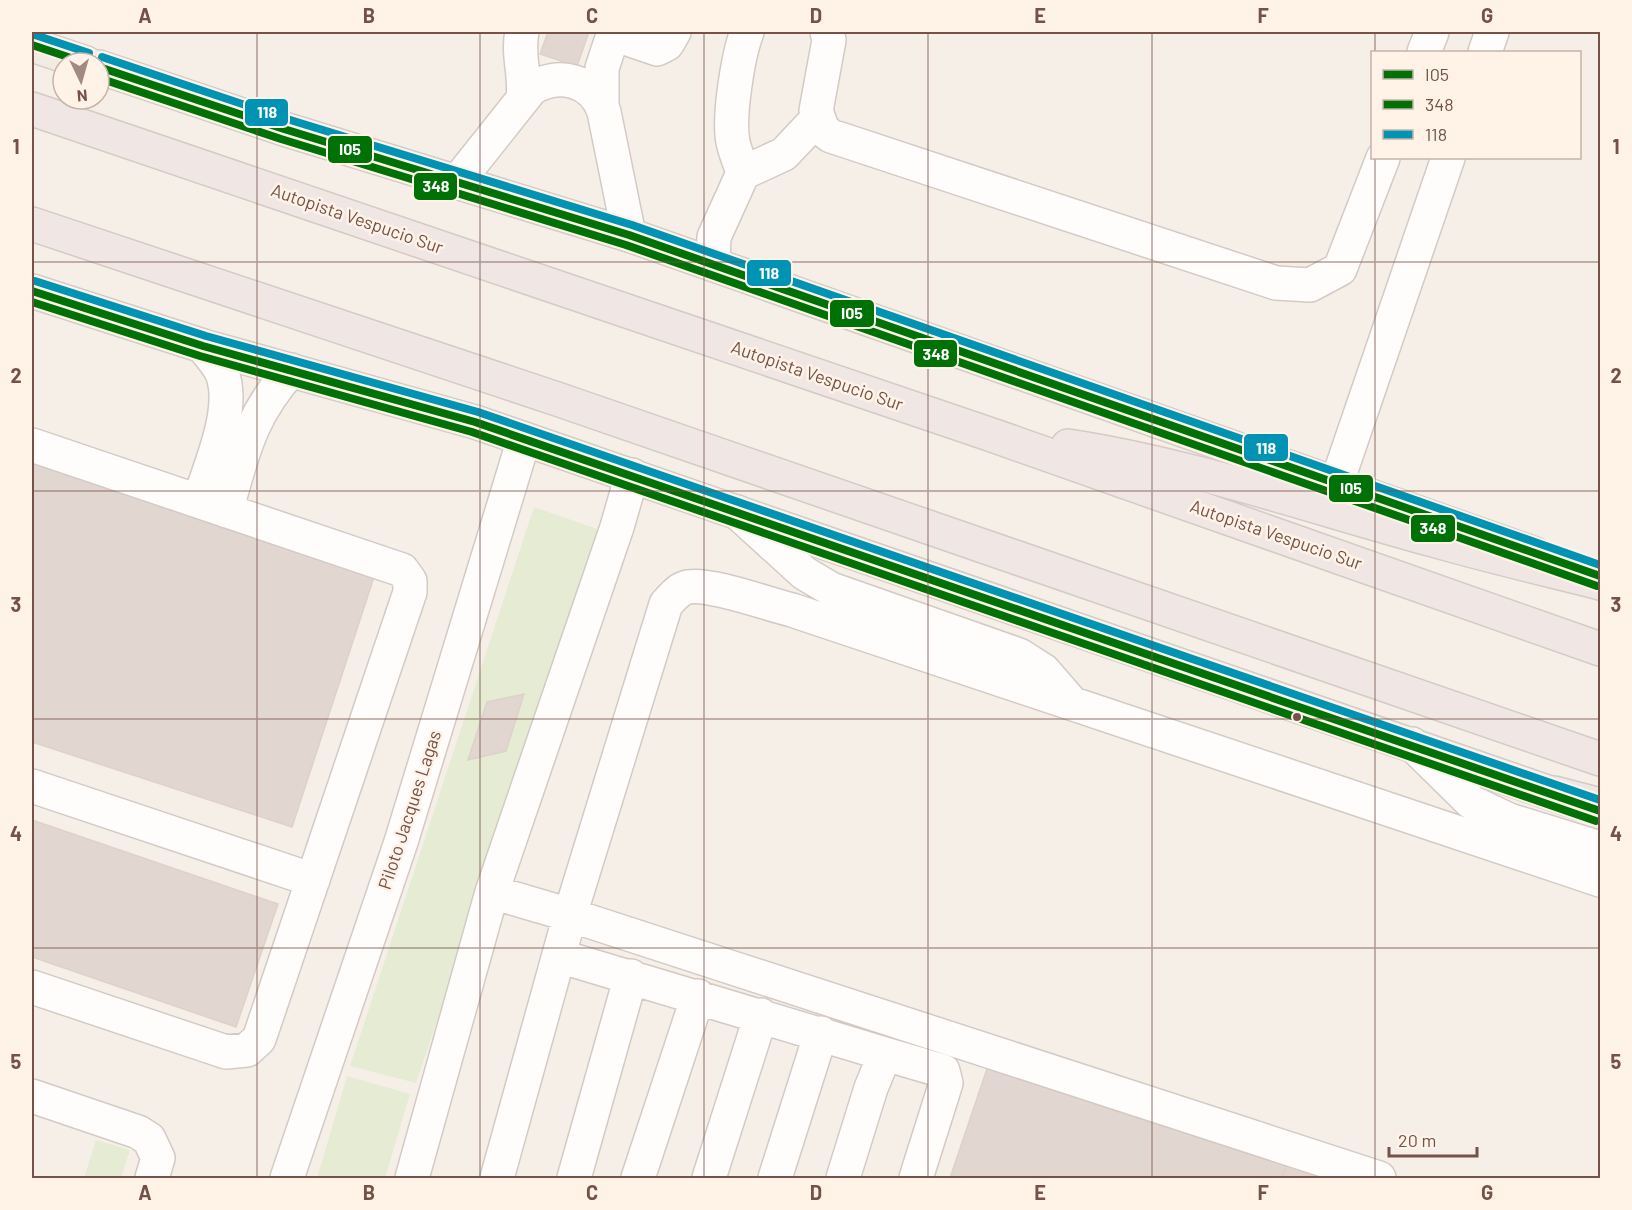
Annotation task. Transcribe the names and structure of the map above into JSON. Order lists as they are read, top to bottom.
{
  "streets": {
    "highway": ["Autopista Vespucio Sur"],
    "street": ["Piloto Jacques Lagas"]
  },
  "lines": ["transit line 118", "transit line I05", "transit line 348"],
  "legend": ["I05", "348", "118"],
  "scale_bar": "20 m",
  "north": "bottom",
  "grid": {
    "columns": [
      "A",
      "B",
      "C",
      "D",
      "E",
      "F",
      "G"
    ],
    "rows": [
      "1",
      "2",
      "3",
      "4",
      "5"
    ]
  }
}
